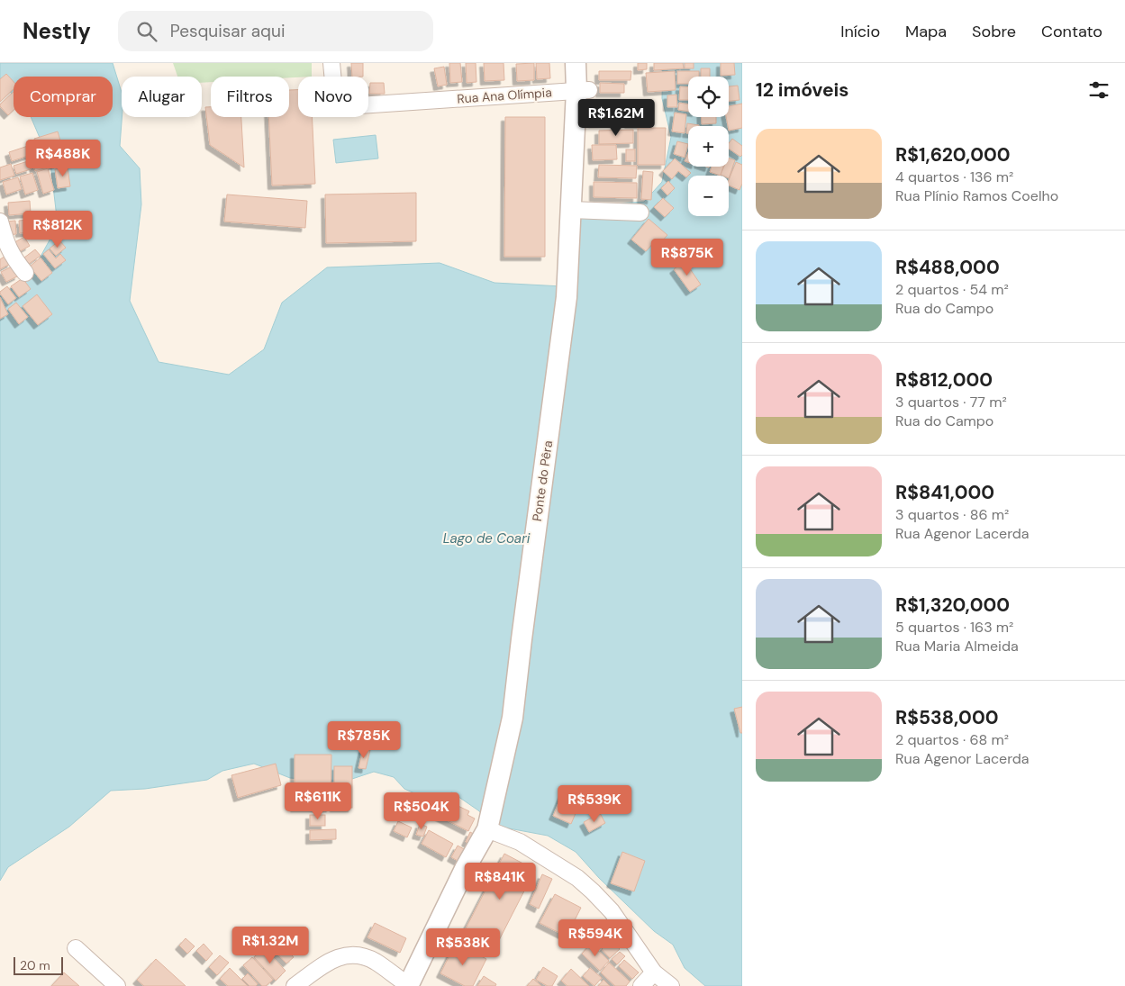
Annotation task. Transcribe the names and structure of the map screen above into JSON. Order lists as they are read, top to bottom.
{
  "streets": {
    "street": ["Rua Ana Olímpia", "Ponte do Pêra"]
  },
  "crossings": [
    ["Rua Ana Olímpia", "Ponte do Pêra"]
  ],
  "water": ["Lago de Coari"],
  "scale_bar": "20 m",
  "page": {
    "header": "Nestly",
    "search": "Pesquisar aqui",
    "nav": [
      "Início",
      "Mapa",
      "Sobre",
      "Contato"
    ],
    "heading": "12 imóveis",
    "map_buttons": ["+", "−"],
    "chip": [
      "Comprar",
      "Alugar",
      "Filtros",
      "Novo"
    ],
    "price": [
      "R$1.62M",
      "R$488K",
      "R$812K",
      "R$875K",
      "R$785K",
      "R$611K",
      "R$539K",
      "R$504K",
      "R$841K",
      "R$594K",
      "R$1.32M",
      "R$538K"
    ],
    "list": [
      {
        "name": "R$1,620,000",
        "note": "4 quartos · 136 m² · Rua Plínio Ramos Coelho"
      },
      {
        "name": "R$488,000",
        "note": "2 quartos · 54 m² · Rua do Campo"
      },
      {
        "name": "R$812,000",
        "note": "3 quartos · 77 m² · Rua do Campo"
      },
      {
        "name": "R$841,000",
        "note": "3 quartos · 86 m² · Rua Agenor Lacerda"
      },
      {
        "name": "R$1,320,000",
        "note": "5 quartos · 163 m² · Rua Maria Almeida"
      },
      {
        "name": "R$538,000",
        "note": "2 quartos · 68 m² · Rua Agenor Lacerda"
      }
    ],
    "scale": "20 m"
  }
}
